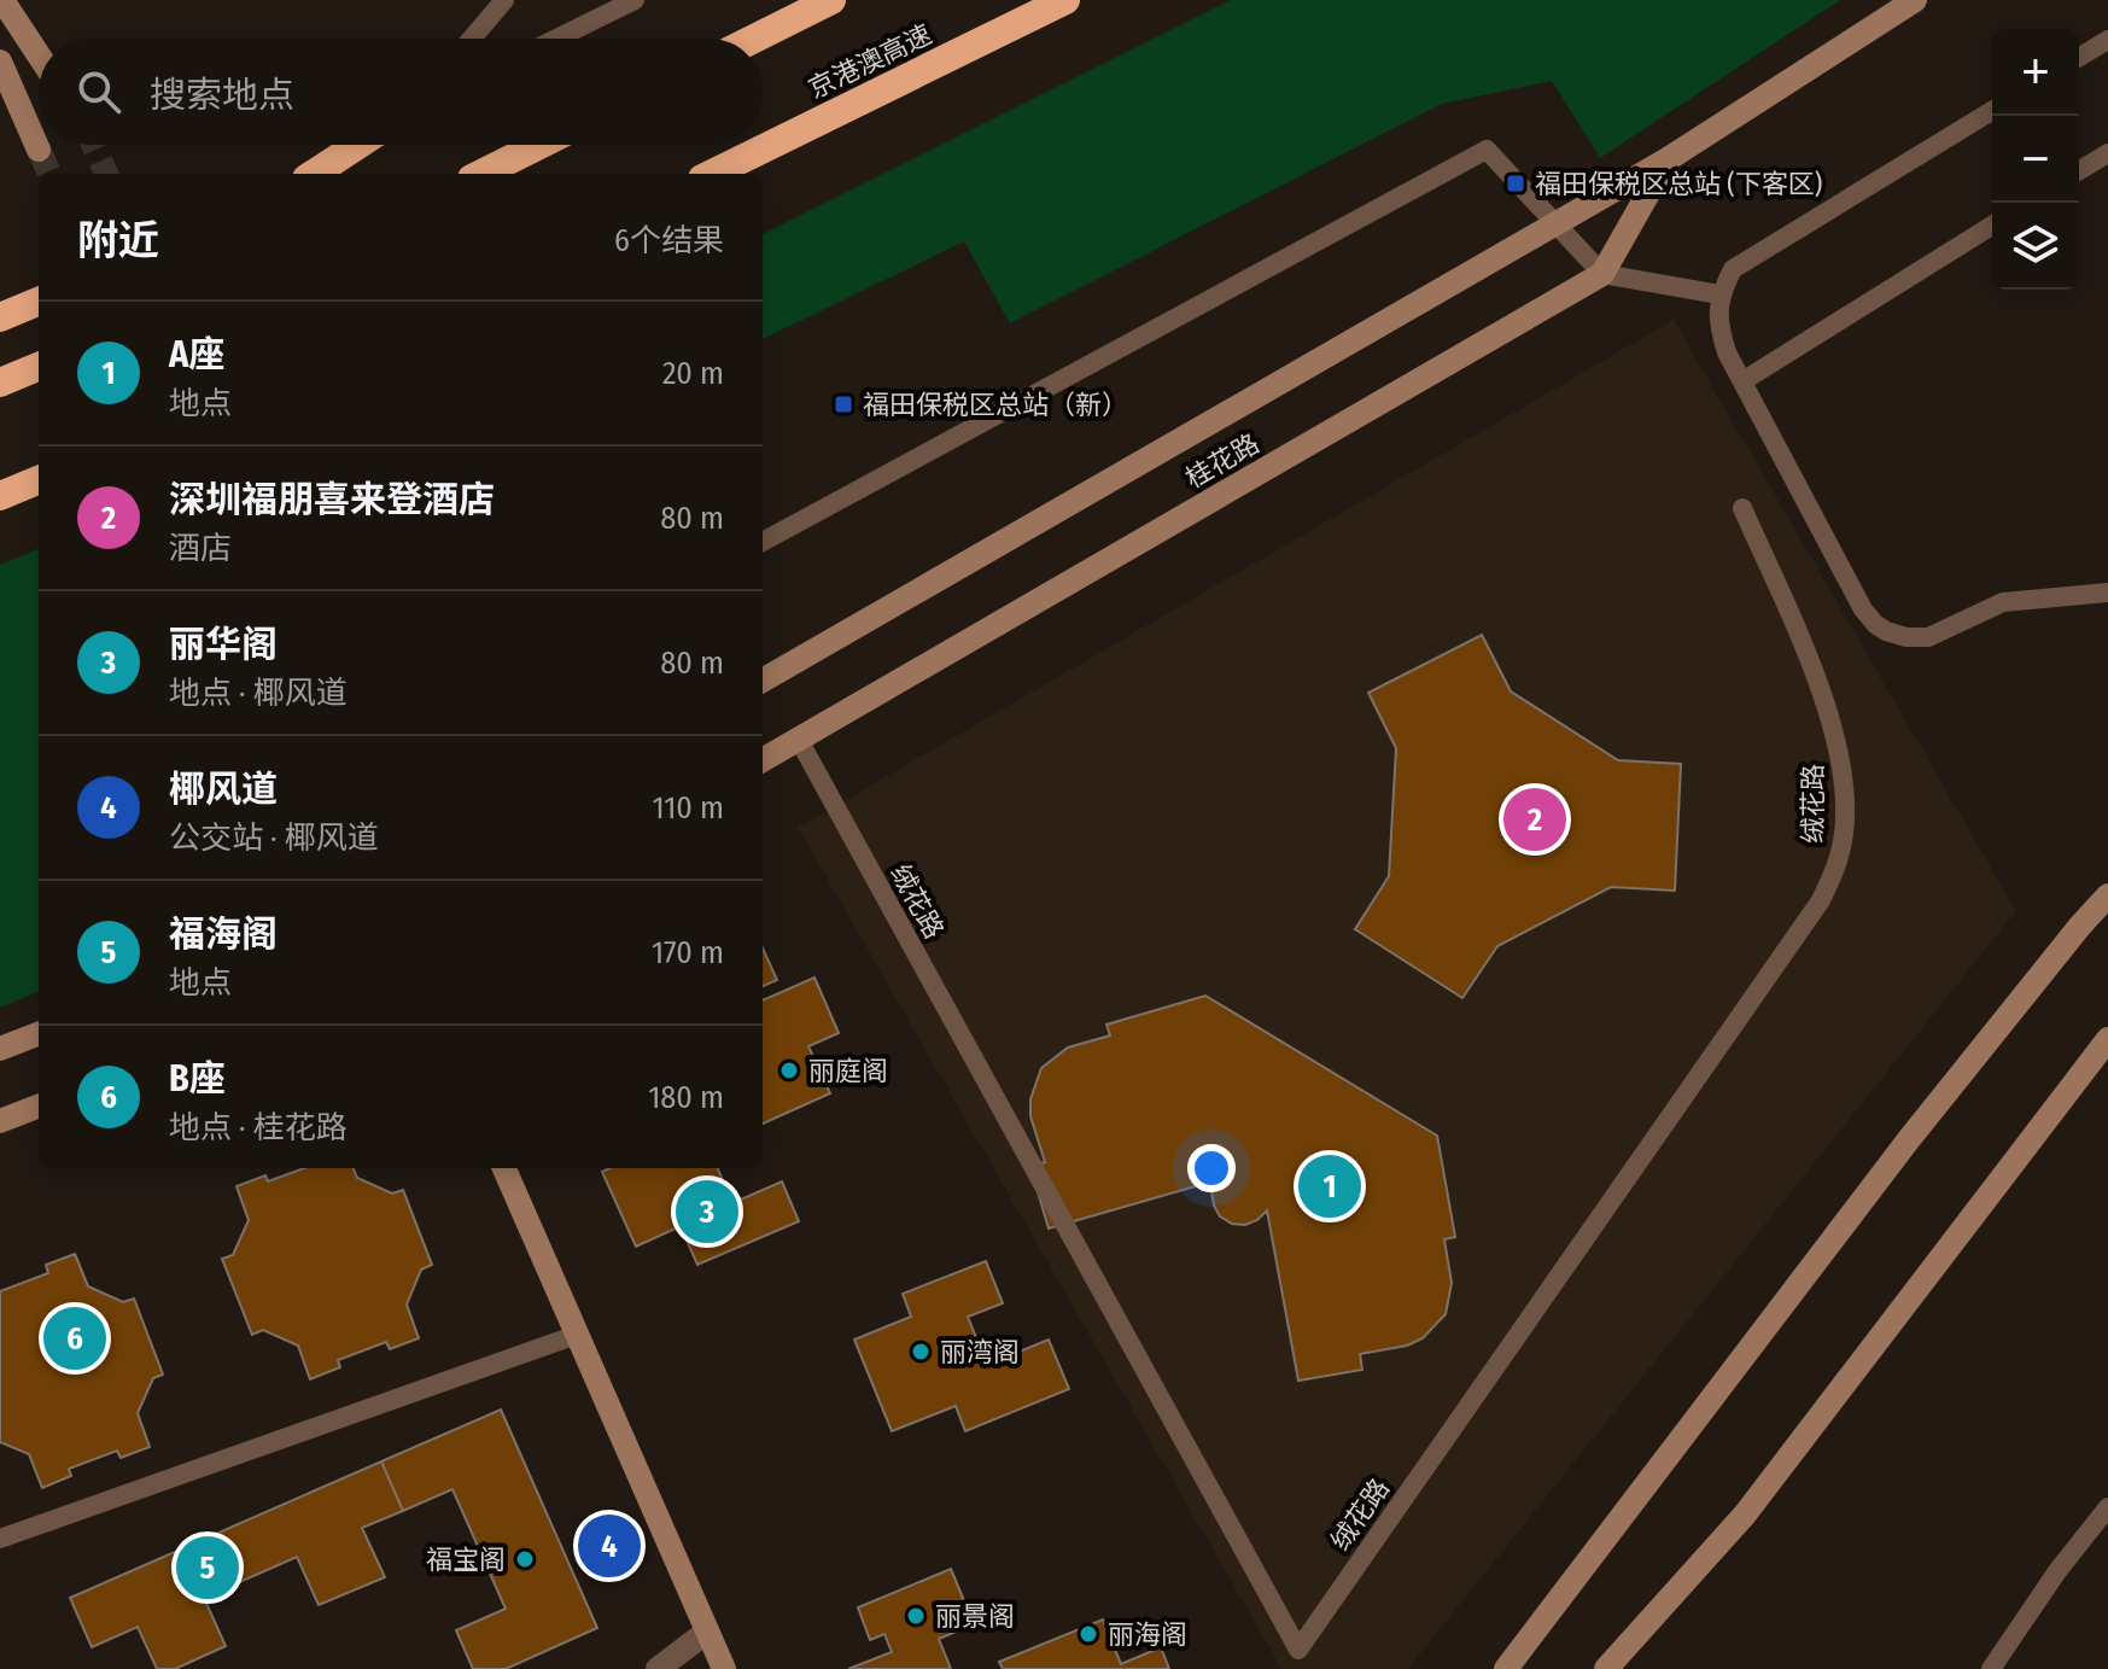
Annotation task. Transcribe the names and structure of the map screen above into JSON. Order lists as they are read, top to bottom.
{
  "streets": {
    "highway": ["京港澳高速"],
    "main road": ["桂花路"],
    "lane": ["绒花路"]
  },
  "crossings": [
    ["桂花路", "绒花路"]
  ],
  "places": {
    "transit": ["福田保税区总站 (下客区)", "福田保税区总站（新）"],
    "other": [
      "丽庭阁",
      "丽湾阁",
      "福宝阁",
      "丽景阁",
      "丽海阁"
    ]
  },
  "page": {
    "map_buttons": ["+", "−"],
    "search": "搜索地点",
    "heading": ["附近", "6个结果"],
    "list": [
      {
        "mark": "1",
        "name": "A座",
        "note": "地点",
        "value": "20 m"
      },
      {
        "mark": "2",
        "name": "深圳福朋喜来登酒店",
        "note": "酒店",
        "value": "80 m"
      },
      {
        "mark": "3",
        "name": "丽华阁",
        "note": "地点 · 椰风道",
        "value": "80 m"
      },
      {
        "mark": "4",
        "name": "椰风道",
        "note": "公交站 · 椰风道",
        "value": "110 m"
      },
      {
        "mark": "5",
        "name": "福海阁",
        "note": "地点",
        "value": "170 m"
      },
      {
        "mark": "6",
        "name": "B座",
        "note": "地点 · 桂花路",
        "value": "180 m"
      }
    ],
    "pins": [
      "2",
      "1",
      "3",
      "6",
      "4",
      "5"
    ]
  }
}
